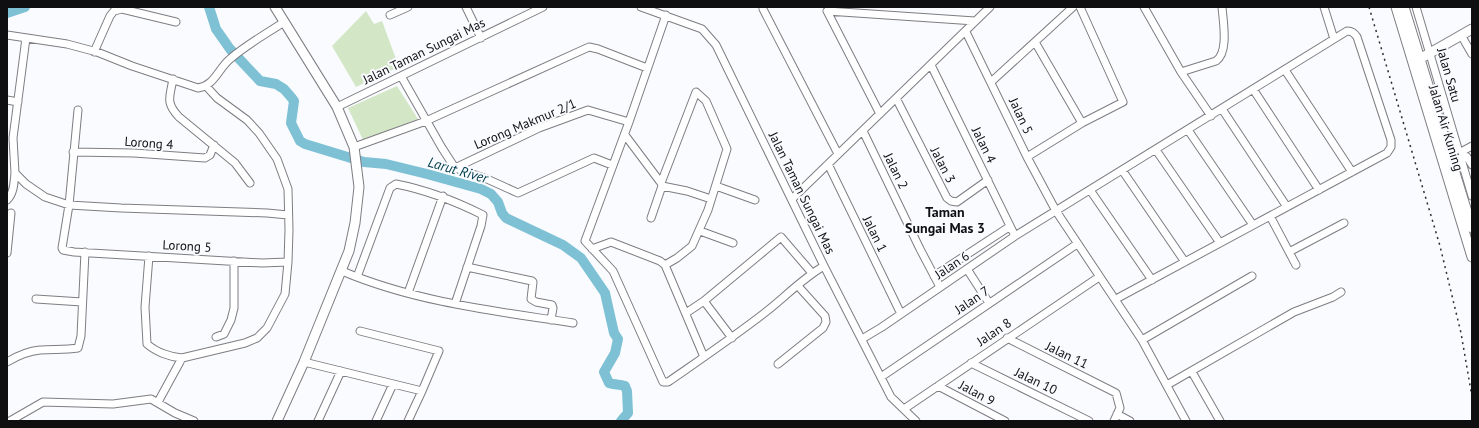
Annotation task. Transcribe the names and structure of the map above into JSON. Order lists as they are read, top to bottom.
{
  "streets": {
    "street": [
      "Jalan Taman Sungai Mas",
      "Jalan Satu",
      "Jalan 5",
      "Lorong Makmur 2/1",
      "Jalan Air Kuning",
      "Lorong 4",
      "Jalan 4",
      "Jalan 3",
      "Jalan 2",
      "Jalan 1",
      "Lorong 5",
      "Jalan 6",
      "Jalan 7",
      "Jalan 8",
      "Jalan 11",
      "Jalan 10",
      "Jalan 9"
    ]
  },
  "crossings": [
    ["Jalan Taman Sungai Mas", "Jalan 6"],
    ["Jalan Taman Sungai Mas", "Jalan 7"],
    ["Jalan Taman Sungai Mas", "Jalan 8"],
    ["Jalan 5", "Jalan 6"],
    ["Jalan 5", "Jalan 7"],
    ["Jalan 5", "Jalan 8"],
    ["Jalan 4", "Jalan 3"],
    ["Jalan 4", "Jalan 6"],
    ["Jalan 2", "Jalan 6"],
    ["Jalan 1", "Jalan 6"],
    ["Jalan 8", "Jalan 11"],
    ["Jalan 8", "Jalan 10"],
    ["Jalan 8", "Jalan 9"]
  ],
  "districts": ["Taman Sungai Mas 3"],
  "water": ["Larut River"]
}
